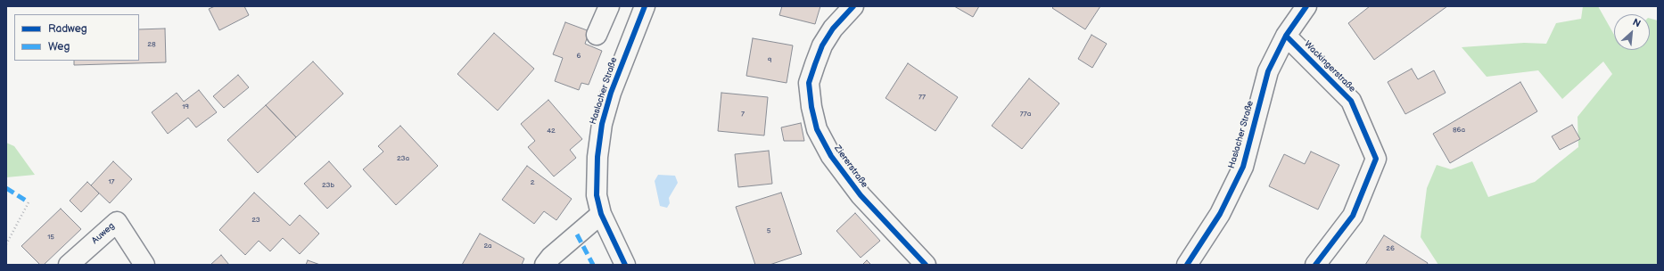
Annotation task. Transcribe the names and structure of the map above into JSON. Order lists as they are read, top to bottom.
{
  "streets": {
    "street": [
      "Wackingerstraße",
      "Haslacher Straße",
      "Ziererstraße",
      "Auweg"
    ]
  },
  "crossings": [
    ["Wackingerstraße", "Haslacher Straße"]
  ],
  "house_numbers": [
    "28",
    "6",
    "9",
    "77",
    "19",
    "7",
    "77a",
    "86a",
    "42",
    "23a",
    "17",
    "2",
    "23b",
    "23",
    "5",
    "15",
    "2a",
    "26"
  ],
  "legend": ["Radweg", "Weg"],
  "north": "top right"
}
